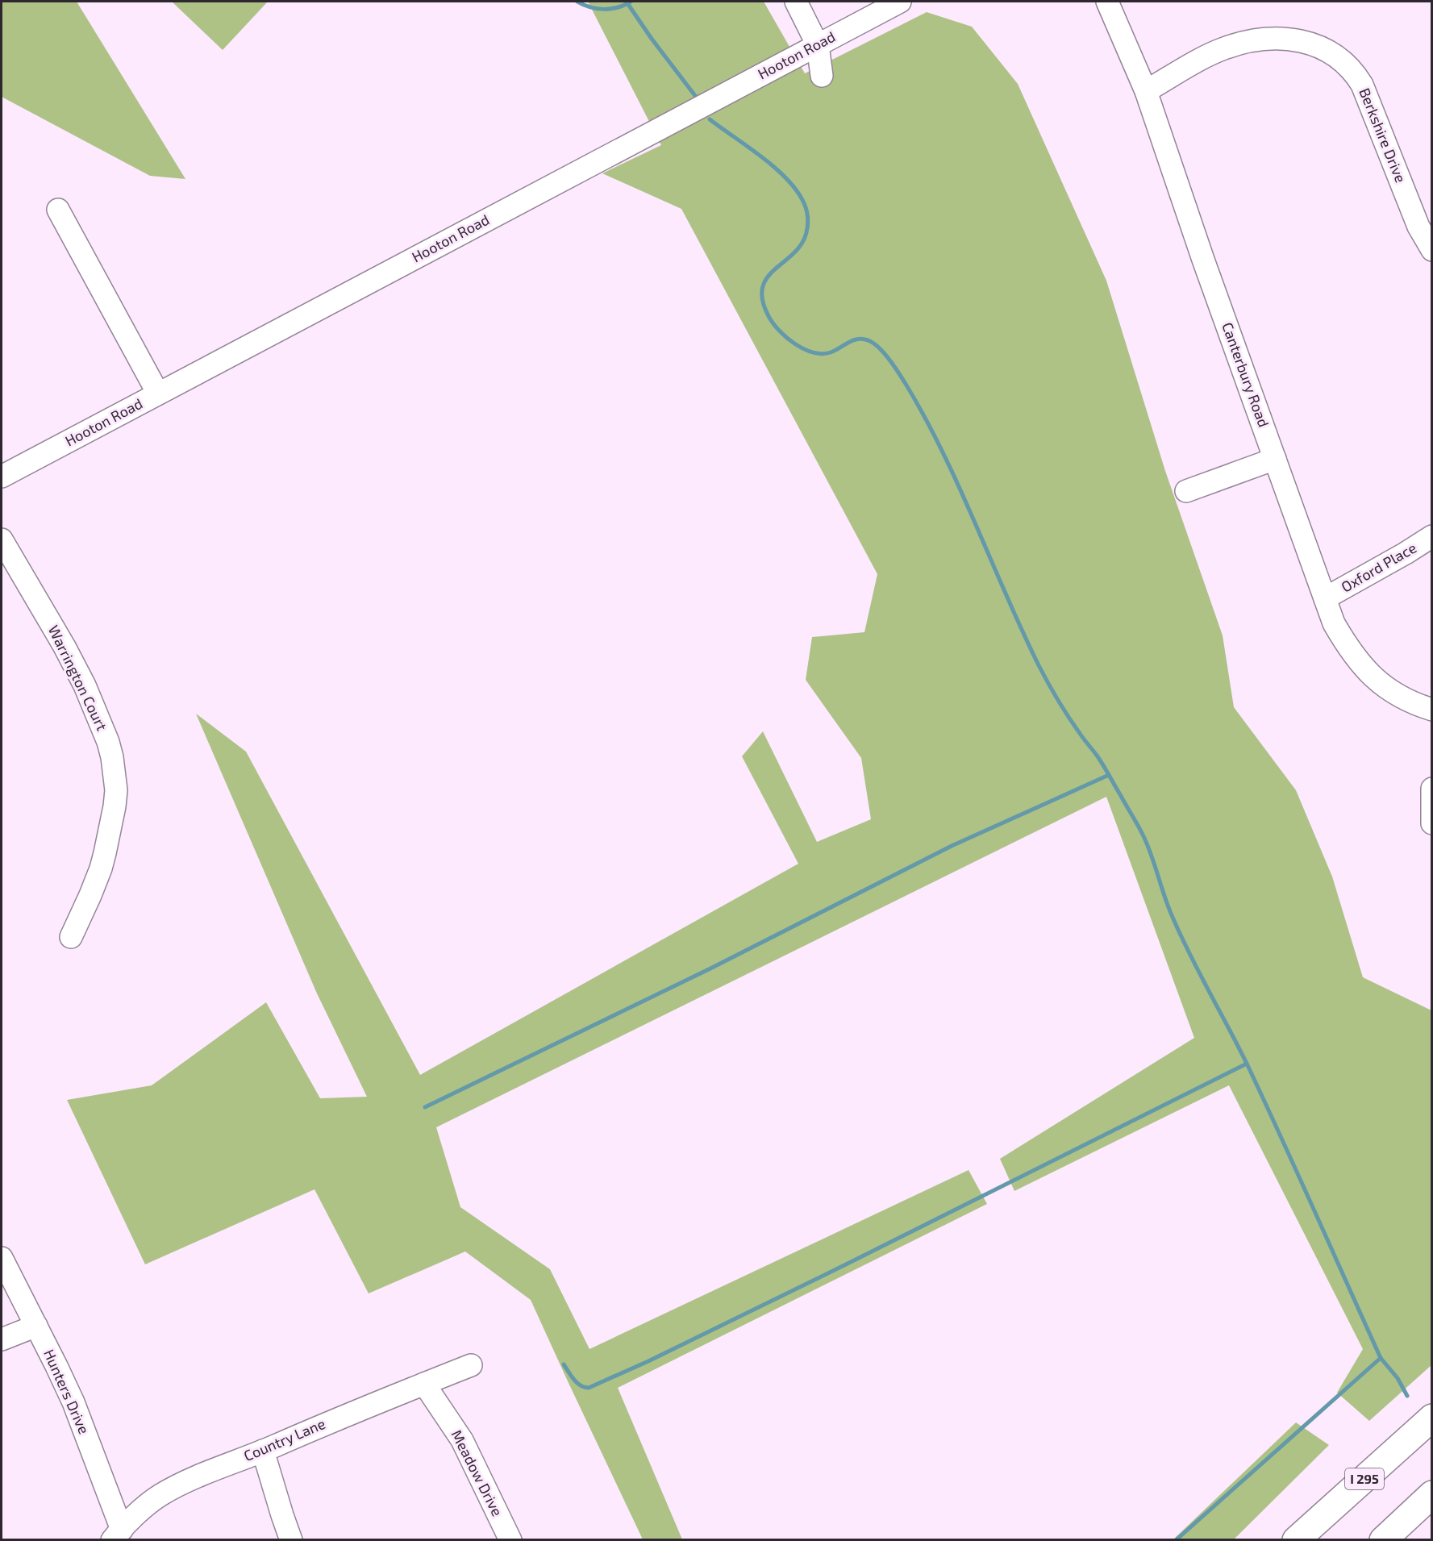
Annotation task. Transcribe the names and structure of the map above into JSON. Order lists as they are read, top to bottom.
{
  "streets": {
    "highway": ["I 295"],
    "street": [
      "Hooton Road",
      "Berkshire Drive",
      "Canterbury Road",
      "Oxford Place",
      "Warrington Court",
      "Hunters Drive",
      "Country Lane",
      "Meadow Drive"
    ]
  },
  "crossings": [
    ["Berkshire Drive", "Canterbury Road"],
    ["Canterbury Road", "Oxford Place"],
    ["Hunters Drive", "Country Lane"],
    ["Country Lane", "Meadow Drive"]
  ]
}
